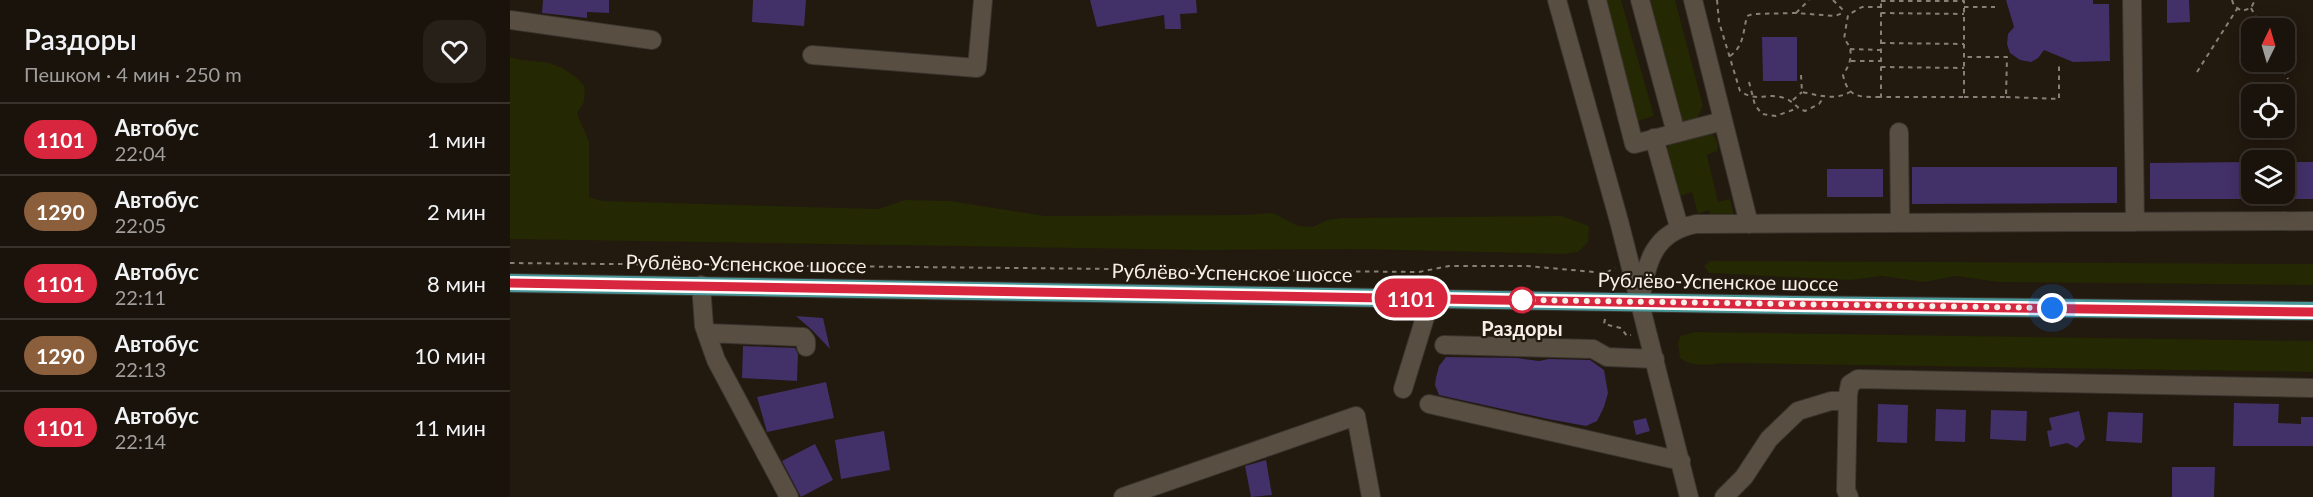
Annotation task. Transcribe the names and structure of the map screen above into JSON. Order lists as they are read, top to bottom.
{
  "streets": {
    "main road": ["Рублёво-Успенское шоссе"]
  },
  "places": ["Раздоры"],
  "lines": ["bus line 1101"],
  "north": "top",
  "page": {
    "heading": ["Раздоры", "Пешком · 4 мин · 250 m"],
    "on_map": "1101",
    "list": [
      {
        "mark": "1101",
        "name": "Автобус",
        "note": "22:04",
        "value": "1 мин"
      },
      {
        "mark": "1290",
        "name": "Автобус",
        "note": "22:05",
        "value": "2 мин"
      },
      {
        "mark": "1101",
        "name": "Автобус",
        "note": "22:11",
        "value": "8 мин"
      },
      {
        "mark": "1290",
        "name": "Автобус",
        "note": "22:13",
        "value": "10 мин"
      },
      {
        "mark": "1101",
        "name": "Автобус",
        "note": "22:14",
        "value": "11 мин"
      }
    ]
  }
}
